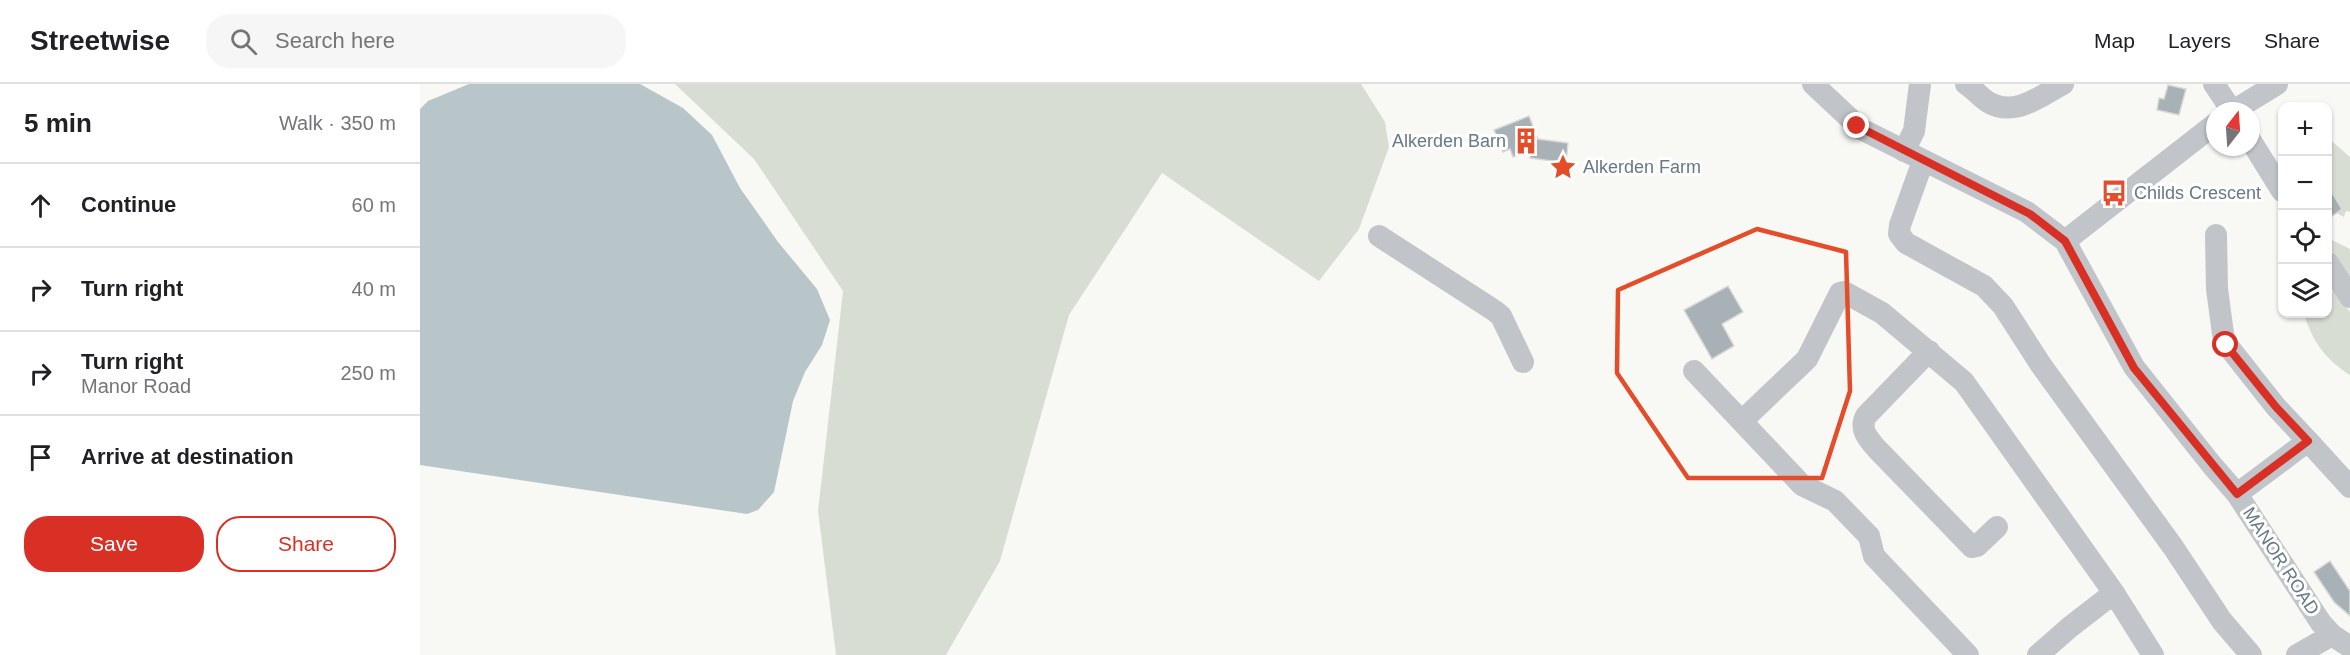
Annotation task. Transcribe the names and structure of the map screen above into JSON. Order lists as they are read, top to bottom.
{
  "streets": {
    "street": ["MANOR ROAD"]
  },
  "places": {
    "building": ["Alkerden Barn"],
    "place": ["Alkerden Farm"],
    "bus stop": ["Childs Crescent"]
  },
  "north": "top",
  "page": {
    "header": "Streetwise",
    "search": "Search here",
    "nav": ["Map", "Layers", "Share"],
    "heading": ["5 min", "Walk · 350 m"],
    "map_buttons": ["+", "−"],
    "list": [
      ["Continue", "60 m"],
      ["Turn right", "40 m"],
      ["Turn right", "Manor Road", "250 m"],
      "Arrive at destination"
    ],
    "buttons": ["Save", "Share"]
  }
}
